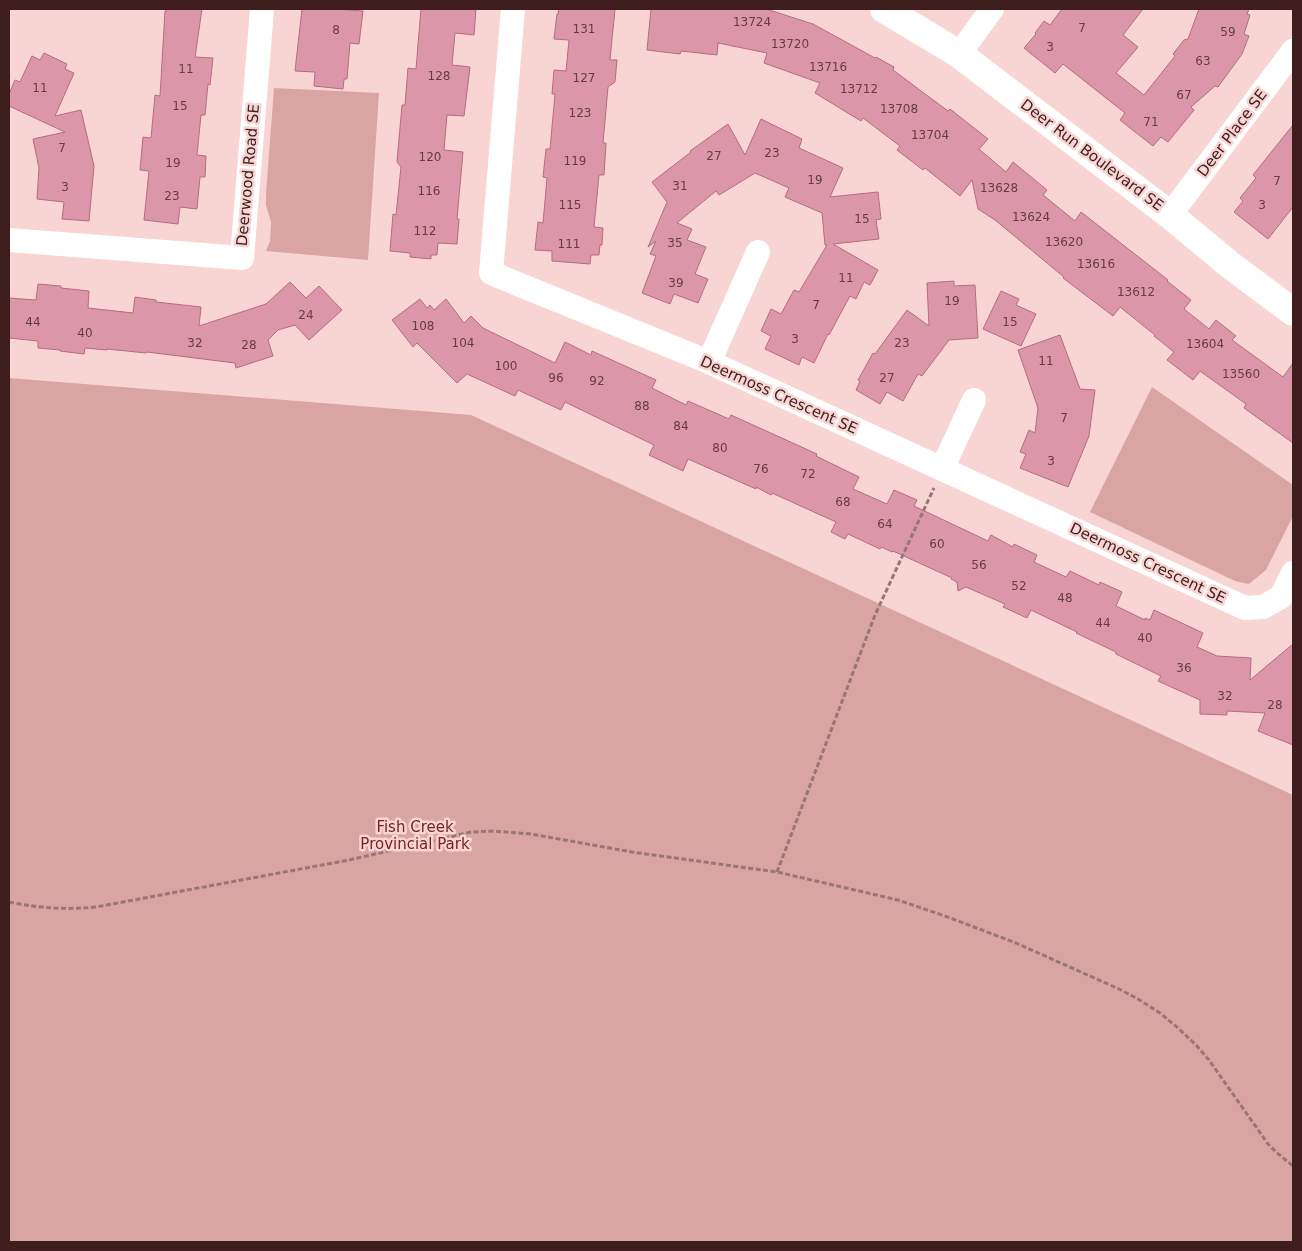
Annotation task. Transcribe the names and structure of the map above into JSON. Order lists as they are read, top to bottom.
{
  "streets": {
    "street": [
      "Deer Place SE",
      "Deer Run Boulevard SE",
      "Deerwood Road SE",
      "Deermoss Crescent SE"
    ]
  },
  "crossings": [
    ["Deer Place SE", "Deer Run Boulevard SE"]
  ],
  "parks": ["Fish Creek Provincial Park"],
  "house_numbers": [
    "13724",
    "7",
    "131",
    "8",
    "59",
    "13720",
    "3",
    "63",
    "13716",
    "11",
    "128",
    "127",
    "11",
    "13712",
    "67",
    "15",
    "13708",
    "123",
    "71",
    "13704",
    "7",
    "23",
    "27",
    "120",
    "119",
    "19",
    "19",
    "7",
    "31",
    "3",
    "13628",
    "116",
    "23",
    "115",
    "3",
    "13624",
    "15",
    "112",
    "13620",
    "35",
    "111",
    "13616",
    "11",
    "39",
    "13612",
    "19",
    "7",
    "24",
    "44",
    "15",
    "108",
    "40",
    "3",
    "32",
    "104",
    "23",
    "13604",
    "28",
    "11",
    "100",
    "13560",
    "96",
    "27",
    "92",
    "88",
    "7",
    "84",
    "80",
    "3",
    "76",
    "72",
    "68",
    "64",
    "60",
    "56",
    "52",
    "48",
    "44",
    "40",
    "36",
    "32",
    "28"
  ]
}
